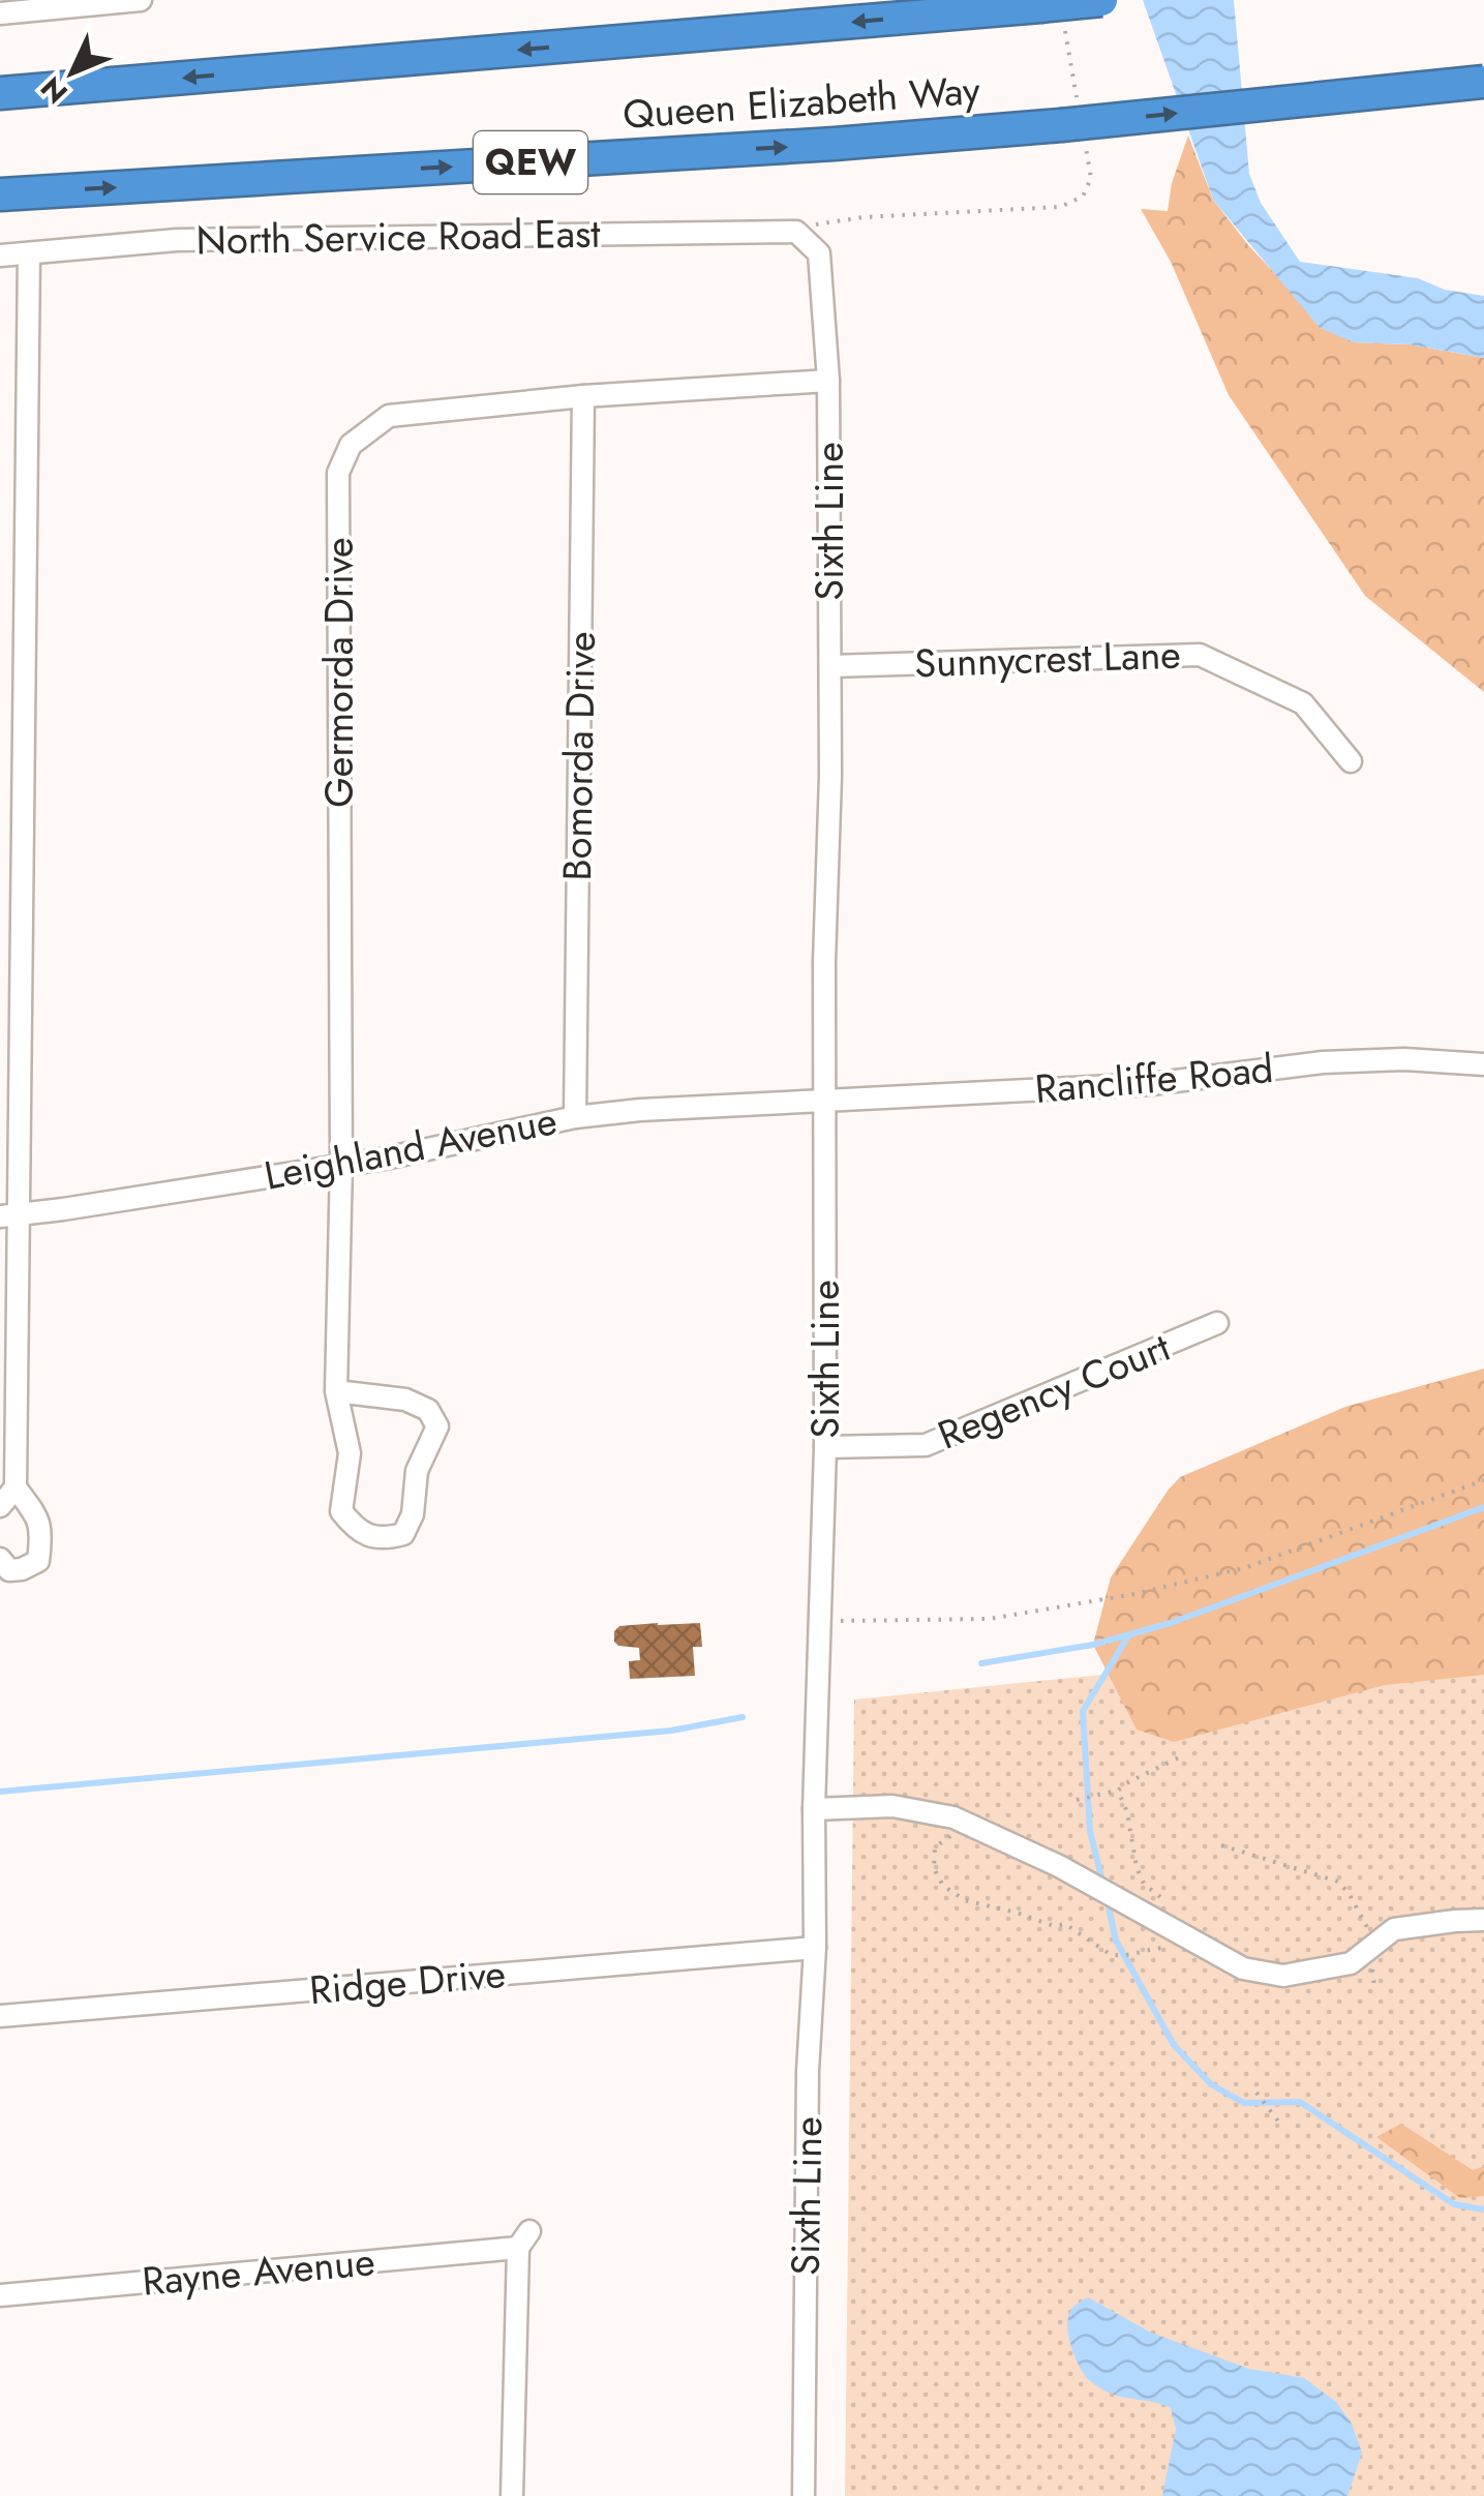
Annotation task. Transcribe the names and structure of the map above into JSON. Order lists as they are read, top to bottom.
{
  "streets": {
    "highway": ["Queen Elizabeth Way", "QEW"],
    "street": [
      "North Service Road East",
      "Sixth Line",
      "Sunnycrest Lane",
      "Germorda Drive",
      "Bomorda Drive",
      "Rancliffe Road",
      "Leighland Avenue",
      "Regency Court",
      "Ridge Drive",
      "Rayne Avenue"
    ]
  },
  "crossings": [
    ["North Service Road East", "Sixth Line"],
    ["Sixth Line", "Sunnycrest Lane"],
    ["Sixth Line", "Germorda Drive"],
    ["Sixth Line", "Rancliffe Road"],
    ["Sixth Line", "Leighland Avenue"],
    ["Sixth Line", "Regency Court"],
    ["Sixth Line", "Ridge Drive"],
    ["Germorda Drive", "Bomorda Drive"],
    ["Germorda Drive", "Leighland Avenue"],
    ["Bomorda Drive", "Leighland Avenue"],
    ["Rancliffe Road", "Leighland Avenue"]
  ],
  "north": "bottom left"
}
